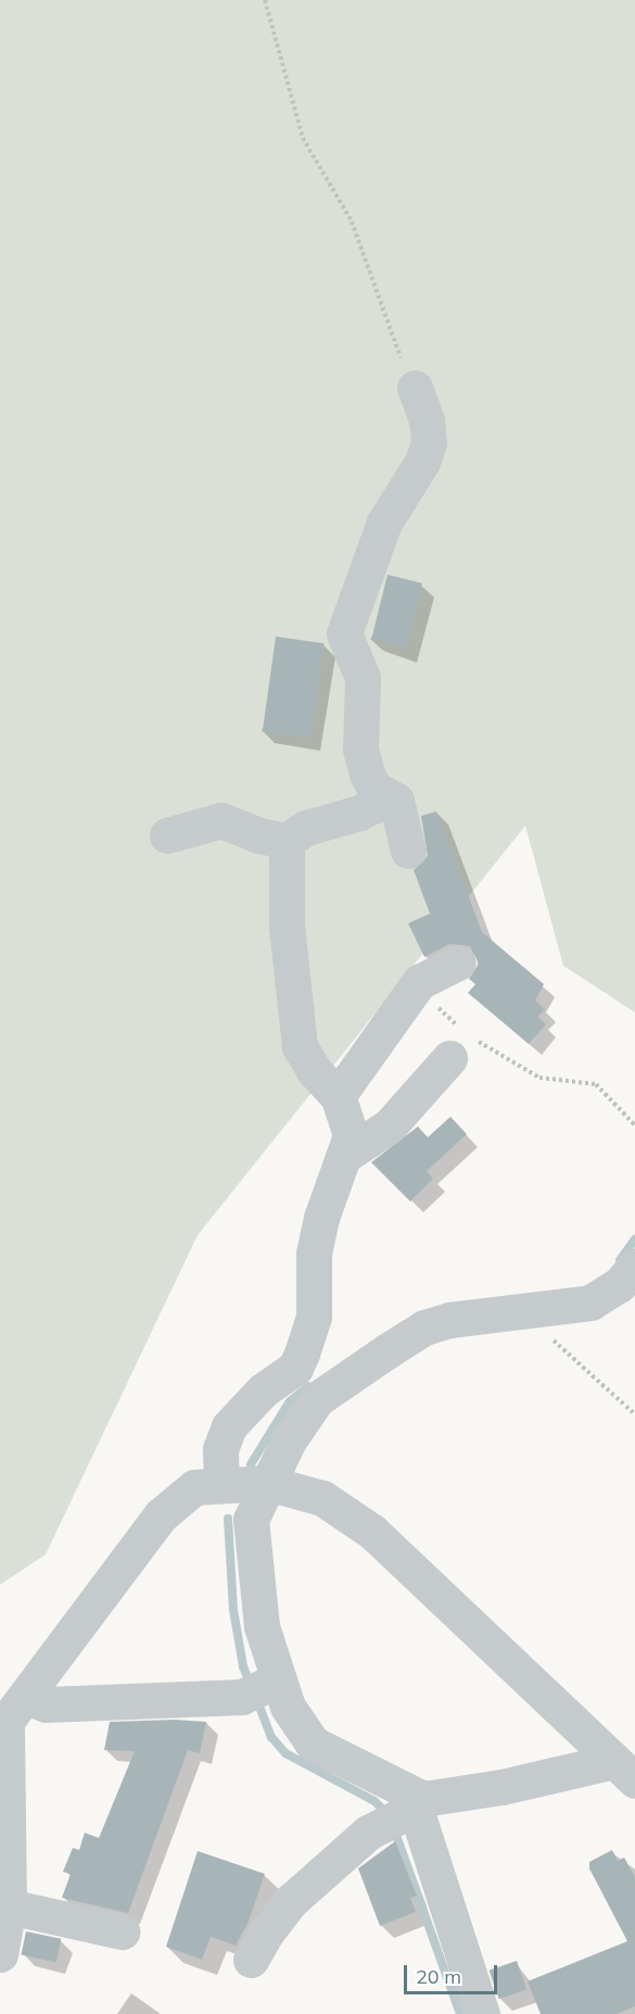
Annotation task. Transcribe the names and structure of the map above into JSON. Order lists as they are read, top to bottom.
{
  "scale_bar": "20 m"
}
